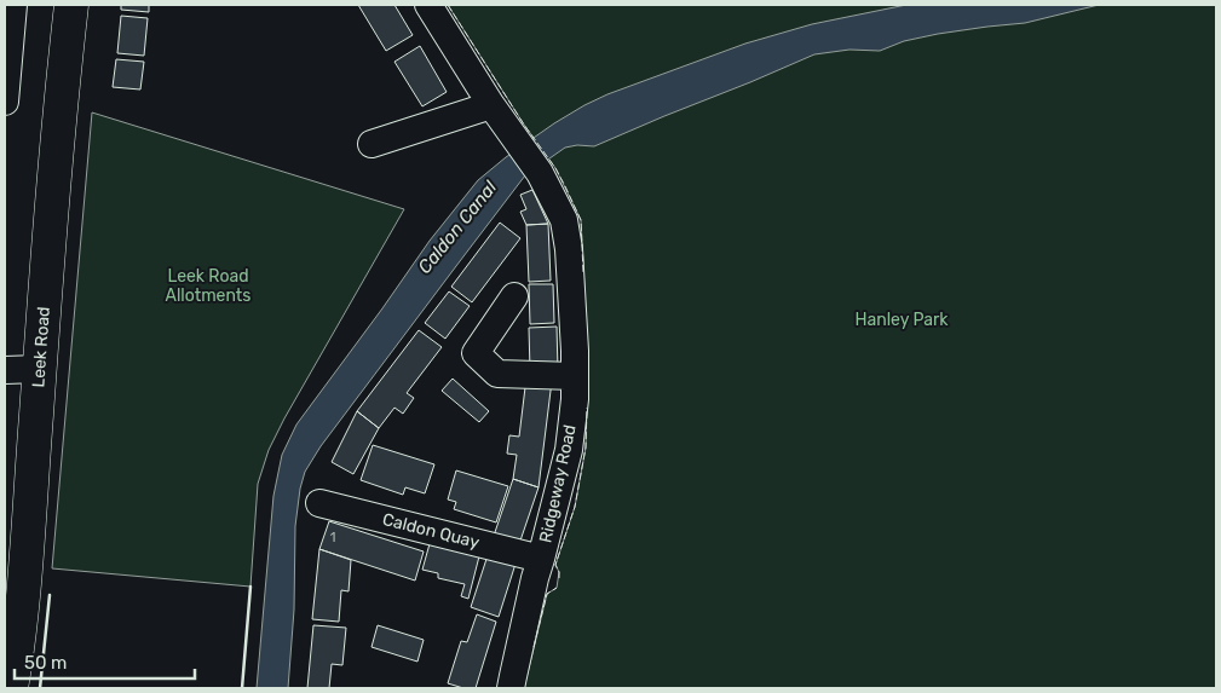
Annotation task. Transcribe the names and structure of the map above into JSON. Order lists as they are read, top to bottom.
{
  "streets": {
    "highway": ["Leek Road"],
    "street": ["Ridgeway Road", "Caldon Quay"]
  },
  "crossings": [
    ["Ridgeway Road", "Caldon Quay"]
  ],
  "water": ["Caldon Canal"],
  "parks": ["Leek Road Allotments", "Hanley Park"],
  "house_numbers": ["1"],
  "scale_bar": "50 m"
}
